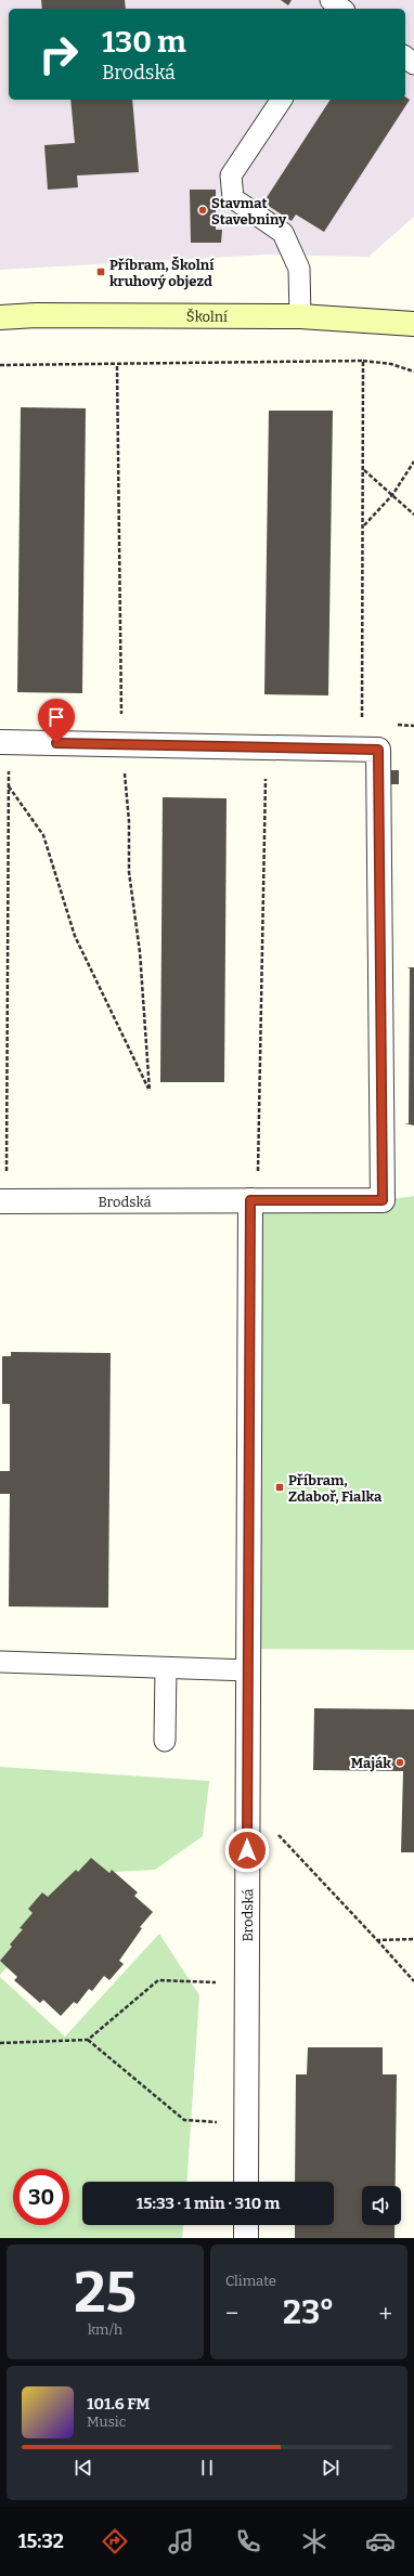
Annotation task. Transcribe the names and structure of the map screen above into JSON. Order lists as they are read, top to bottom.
{
  "streets": {
    "street": ["Školní", "Brodská"]
  },
  "places": {
    "other": ["Stavmat Stavebniny", "Maják"],
    "transit": ["Příbram, Školní kruhový objezd", "Příbram, Zdaboř, Fialka"]
  },
  "page": {
    "turn": ["130 m", "Brodská"],
    "limit": "30",
    "trip": "15:33 · 1 min · 310 m",
    "tile": [
      ["25", "km/h"],
      "Climate"
    ],
    "heat": ["−", "23°", "+"],
    "song": ["101.6 FM", "Music"],
    "tabs": "15:32"
  }
}
